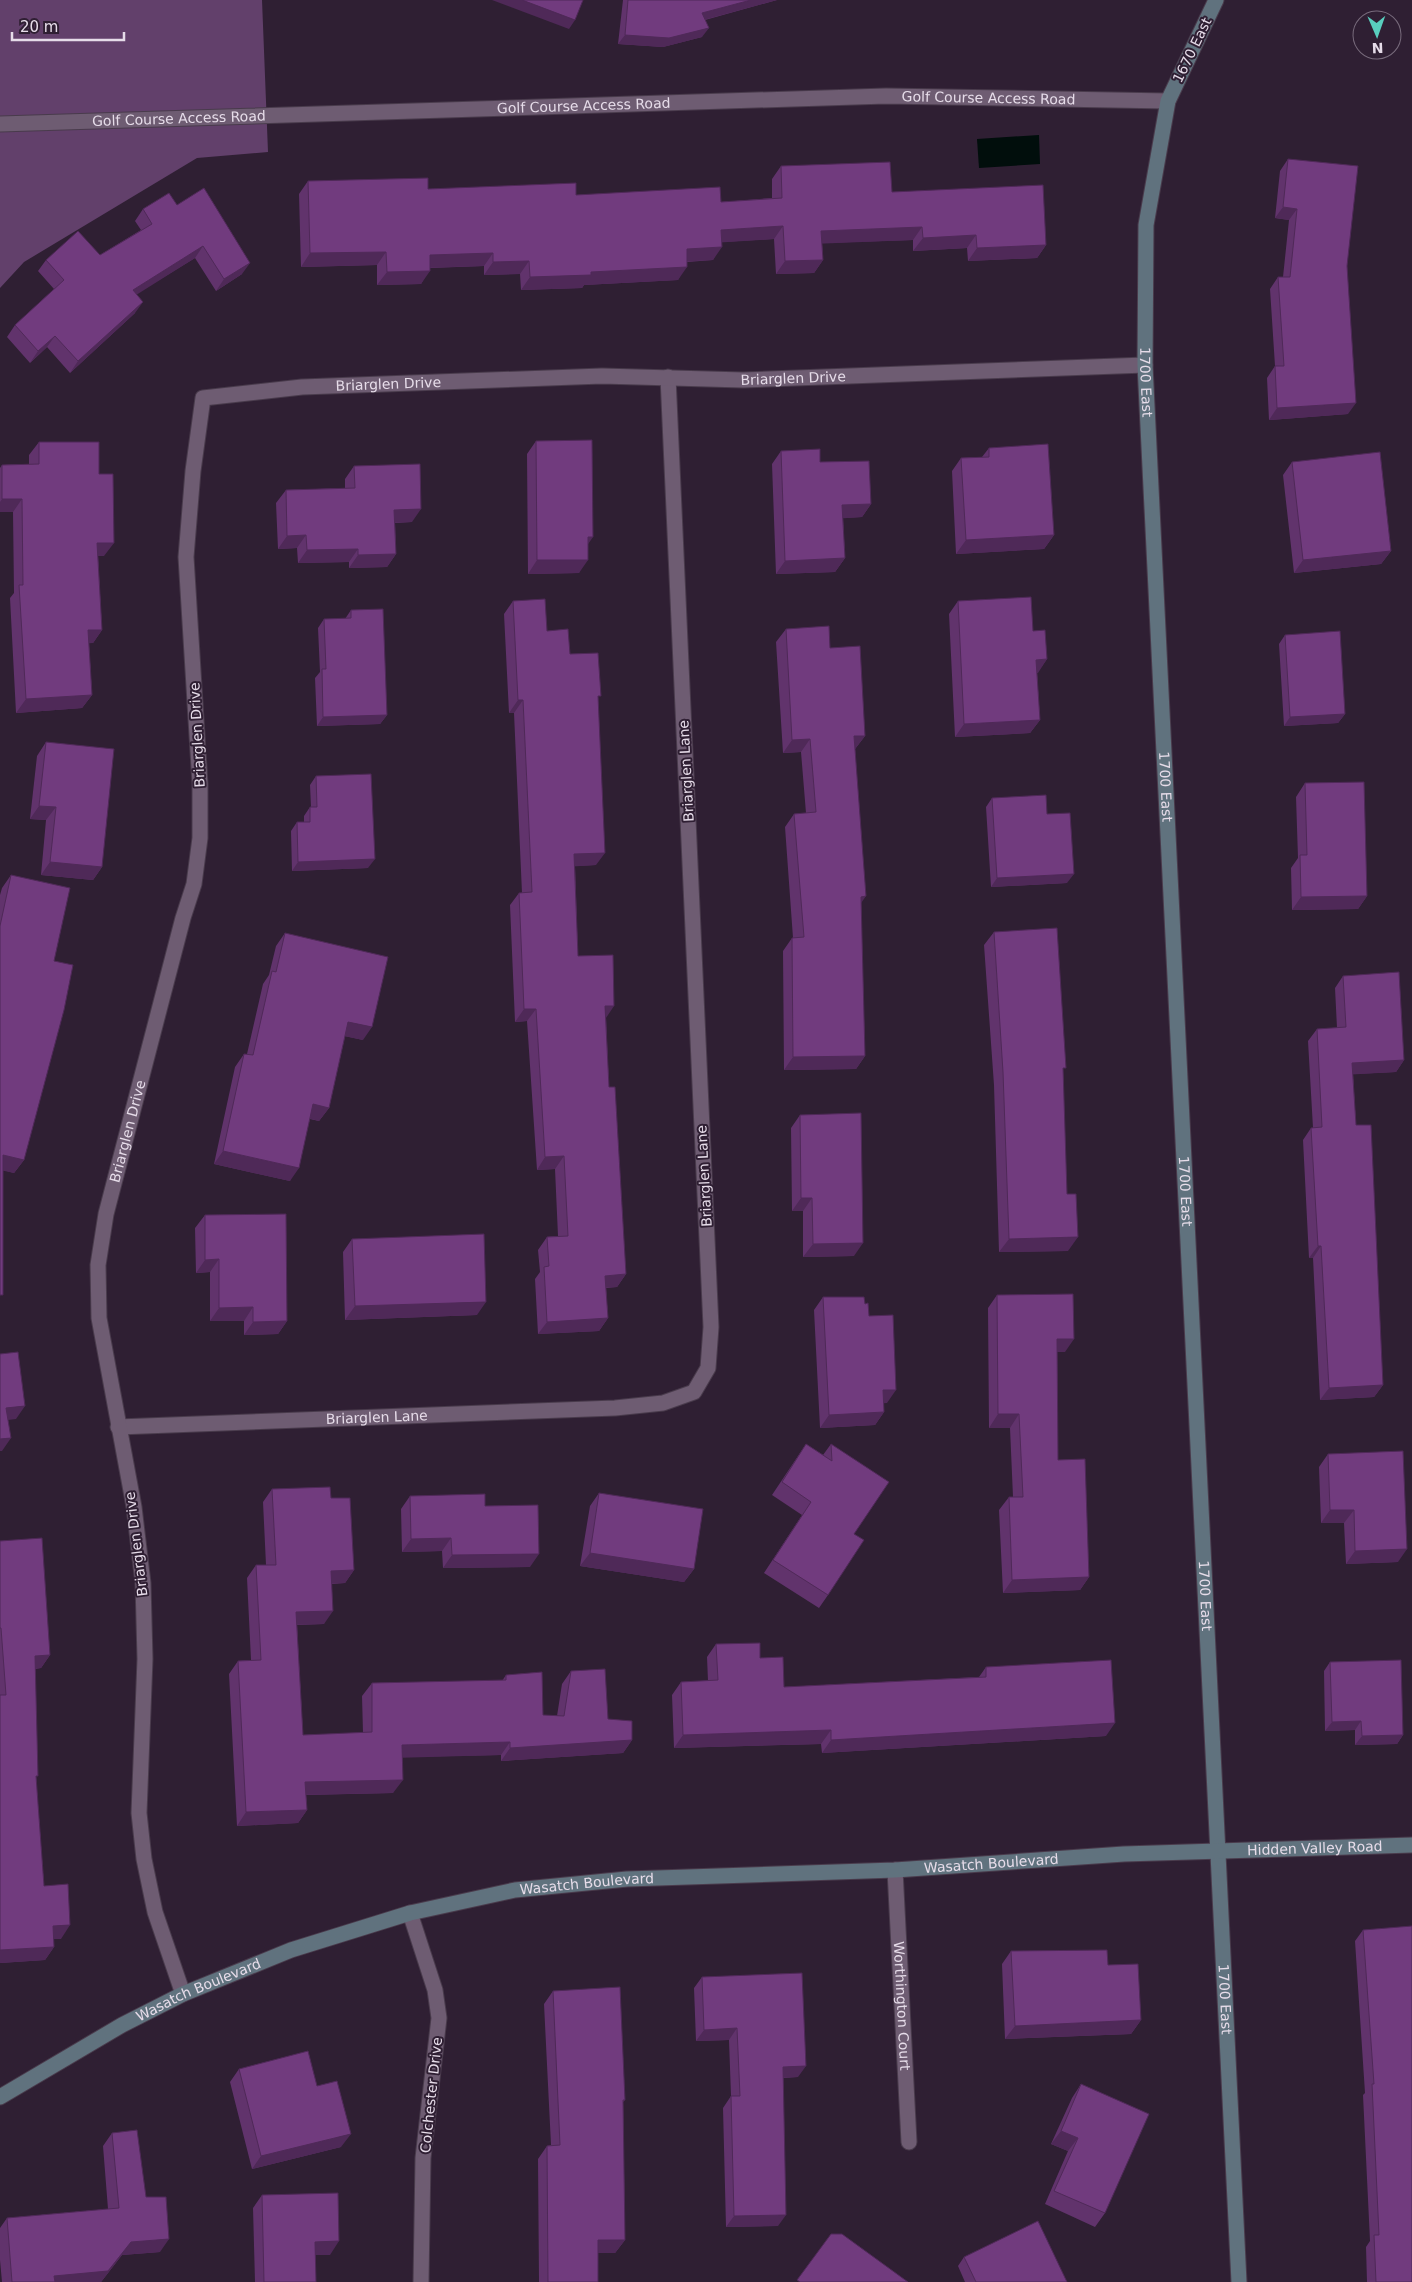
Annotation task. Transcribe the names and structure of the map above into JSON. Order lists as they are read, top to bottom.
{
  "streets": {
    "main road": [
      "1670 East",
      "1700 East",
      "Hidden Valley Road",
      "Wasatch Boulevard"
    ],
    "street": [
      "Golf Course Access Road",
      "Briarglen Drive",
      "Briarglen Lane",
      "Worthington Court",
      "Colchester Drive"
    ]
  },
  "crossings": [
    ["1670 East", "Golf Course Access Road"],
    ["1670 East", "1700 East"],
    ["Golf Course Access Road", "1700 East"],
    ["Briarglen Drive", "1700 East"],
    ["Briarglen Drive", "Briarglen Lane"],
    ["Briarglen Drive", "Wasatch Boulevard"],
    ["1700 East", "Hidden Valley Road"],
    ["1700 East", "Wasatch Boulevard"],
    ["Hidden Valley Road", "Wasatch Boulevard"],
    ["Wasatch Boulevard", "Worthington Court"],
    ["Wasatch Boulevard", "Colchester Drive"]
  ],
  "scale_bar": "20 m",
  "north": "bottom"
}
